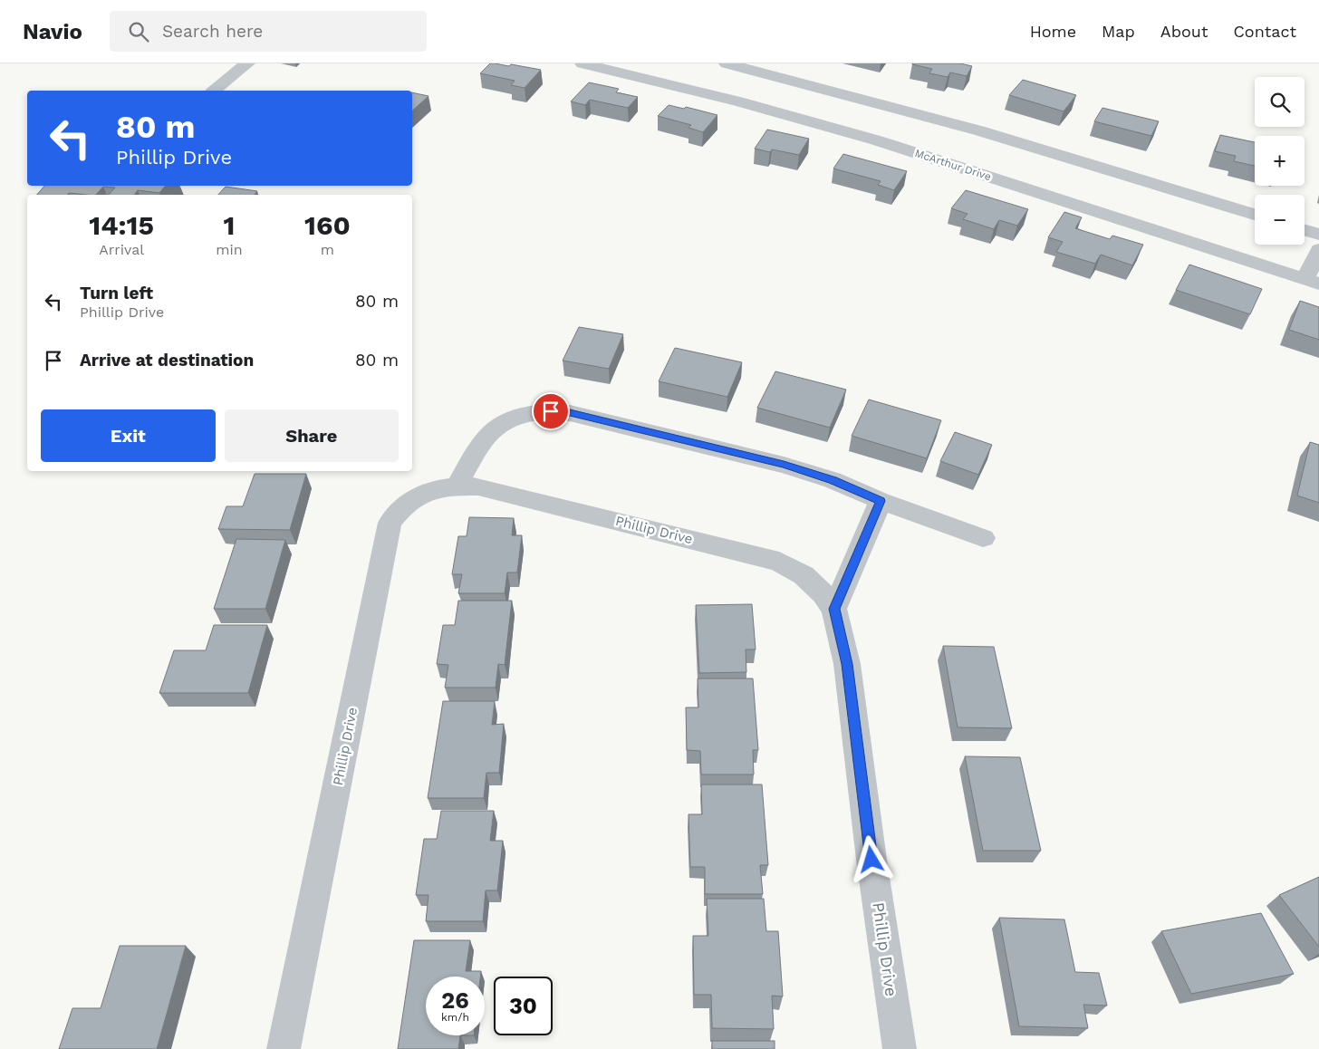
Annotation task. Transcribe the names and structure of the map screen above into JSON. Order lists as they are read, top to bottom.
{
  "streets": {
    "street": ["McArthur Drive", "Phillip Drive"]
  },
  "page": {
    "header": "Navio",
    "search": "Search here",
    "nav": [
      "Home",
      "Map",
      "About",
      "Contact"
    ],
    "map_buttons": ["+", "−"],
    "turn": ["80 m", "Phillip Drive"],
    "eta": [
      "14:15",
      "Arrival",
      "1",
      "min",
      "160",
      "m"
    ],
    "list": [
      {
        "name": "Turn left",
        "note": "Phillip Drive",
        "value": "80 m"
      },
      {
        "name": "Arrive at destination",
        "value": "80 m"
      }
    ],
    "buttons": ["Exit", "Share"],
    "speed": "26 km/h",
    "limit": "30"
  }
}
